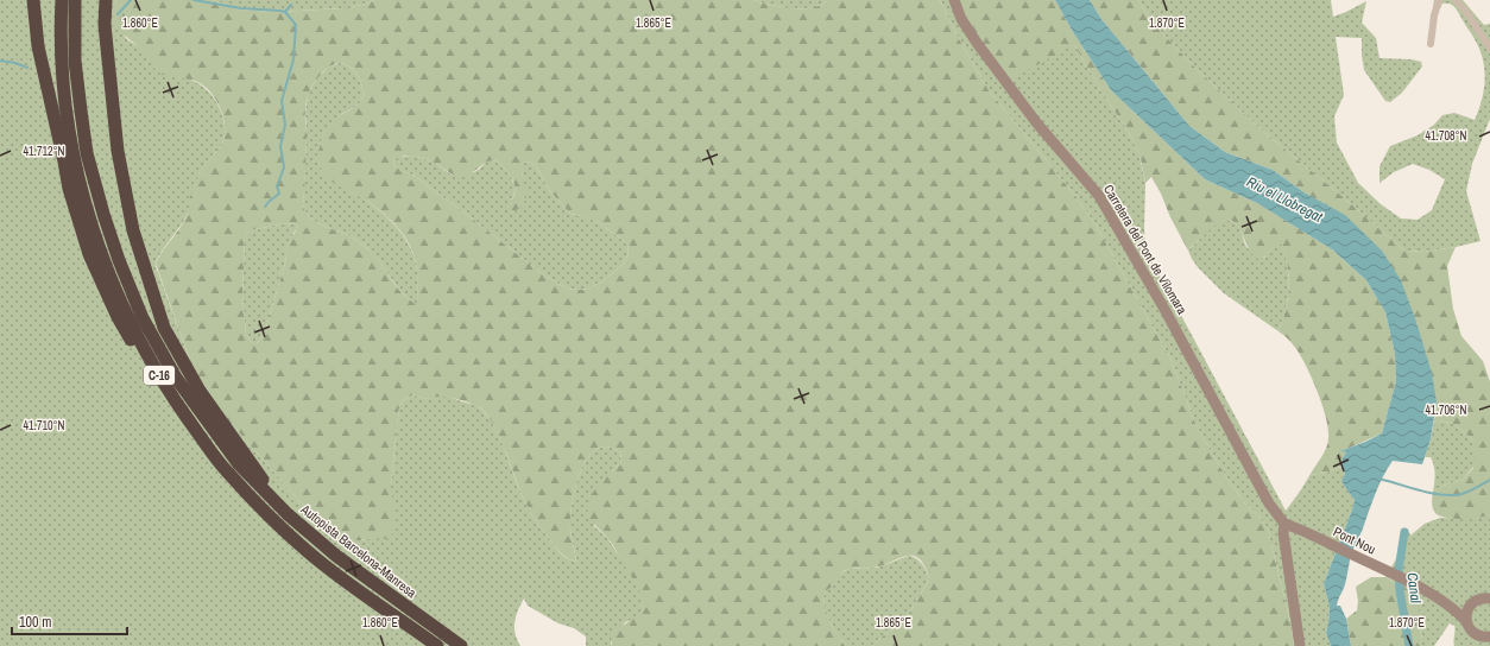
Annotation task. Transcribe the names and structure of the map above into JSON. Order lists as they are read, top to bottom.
{
  "streets": {
    "highway": ["C-16", "Autopista Barcelona-Manresa"],
    "street": ["Carretera del Pont de Vilomara", "Pont Nou"]
  },
  "crossings": [
    ["Carretera del Pont de Vilomara", "Pont Nou"]
  ],
  "water": ["Riu el Llobregat", "Canal"],
  "scale_bar": "100 m",
  "coordinates": [
    "1.860°E",
    "1.865°E",
    "1.870°E",
    "41.708°N",
    "41.712°N",
    "41.706°N",
    "41.710°N"
  ]
}
